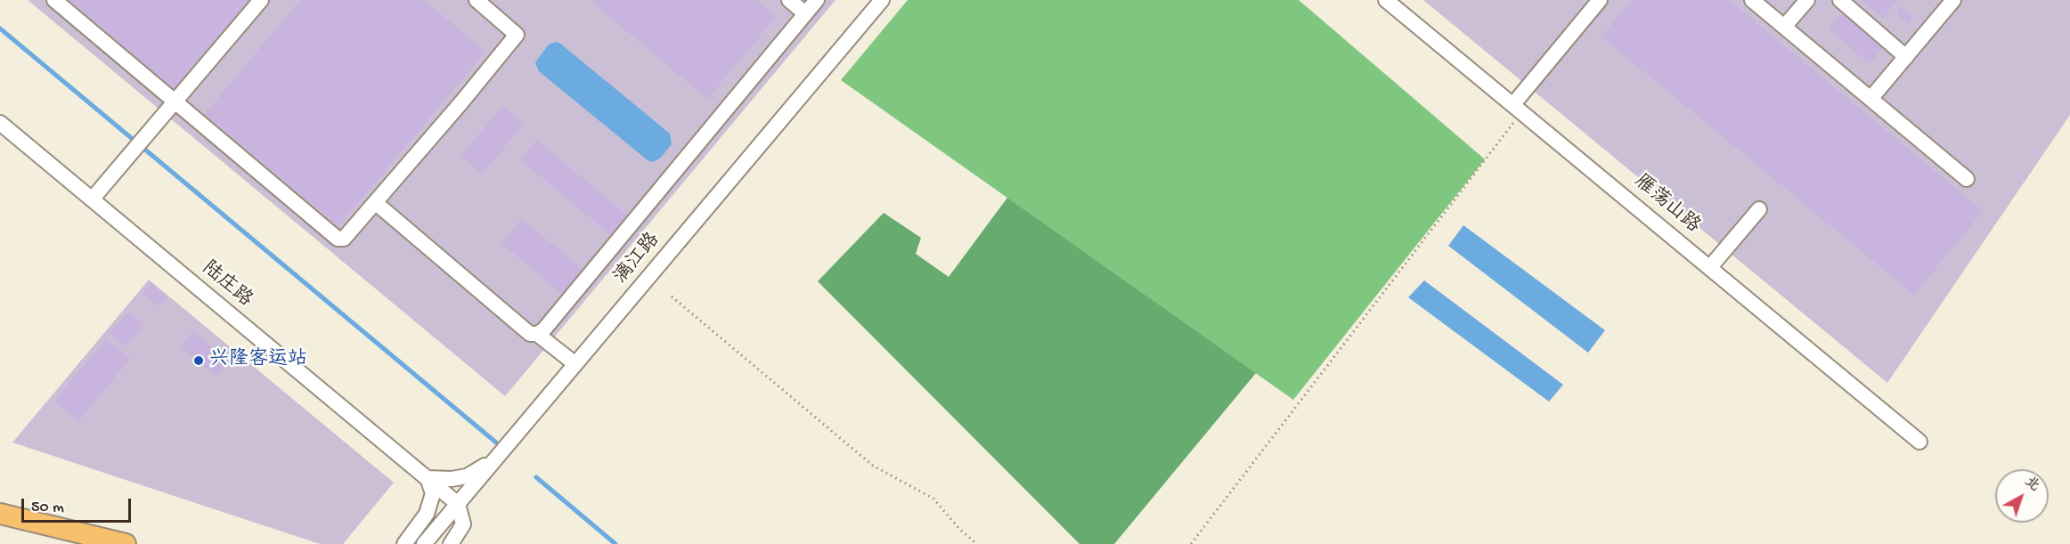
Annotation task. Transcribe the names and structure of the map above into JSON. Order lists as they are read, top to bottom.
{
  "streets": {
    "street": ["雁荡山路", "漓江路", "陆庄路"]
  },
  "crossings": [
    ["漓江路", "陆庄路"]
  ],
  "places": ["兴隆客运站"],
  "scale_bar": "50 m",
  "north": "top right"
}
